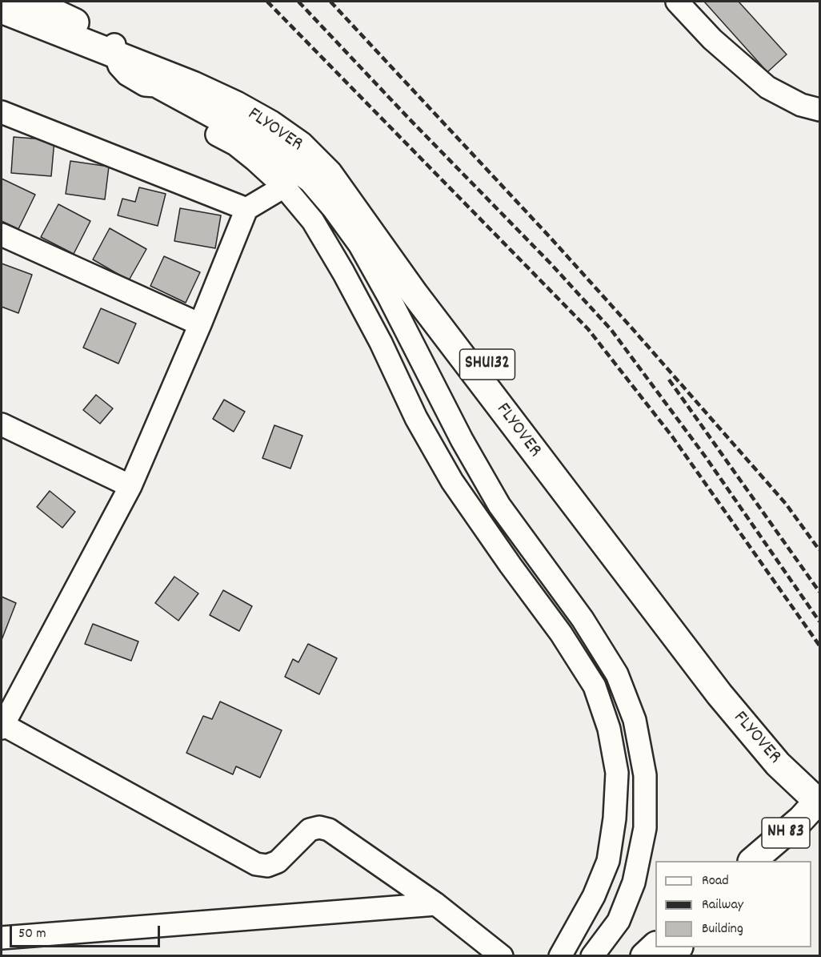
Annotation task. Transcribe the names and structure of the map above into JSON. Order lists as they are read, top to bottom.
{
  "streets": {
    "main road": ["FLYOVER", "NH 83"]
  },
  "crossings": [
    ["FLYOVER", "NH 83"]
  ],
  "legend": ["Road", "Railway", "Building"],
  "scale_bar": "50 m"
}
